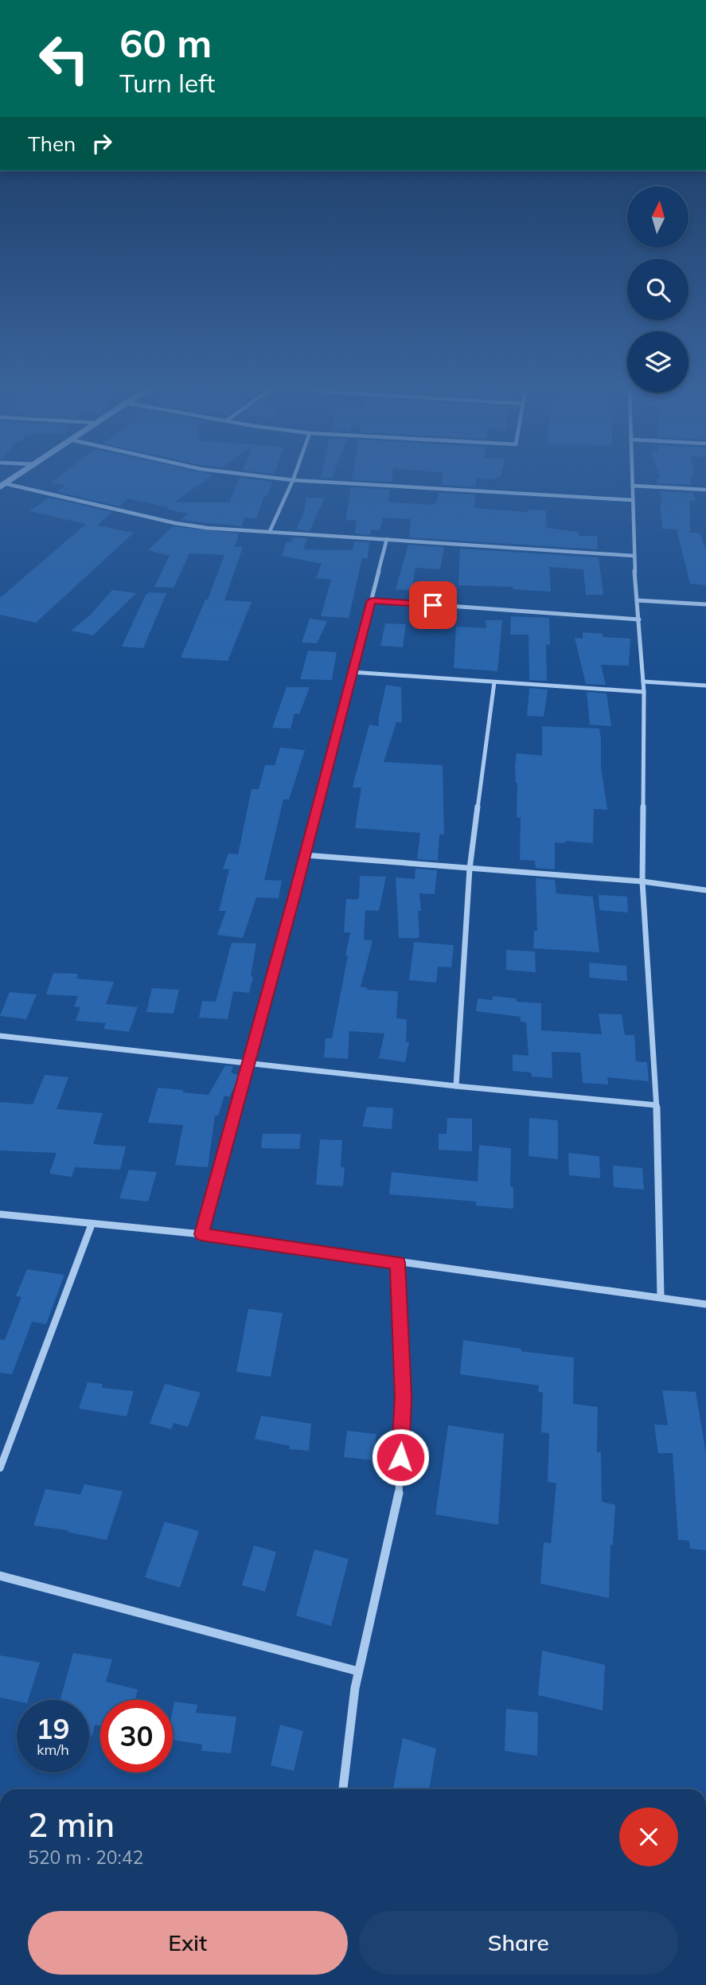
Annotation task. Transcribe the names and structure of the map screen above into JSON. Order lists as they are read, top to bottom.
{
  "north": "top",
  "page": {
    "turn": ["60 m", "Turn left"],
    "then": "Then",
    "speed": "19 km/h",
    "limit": "30",
    "heading": ["2 min", "520 m · 20:42"],
    "buttons": ["Exit", "Share"]
  }
}
